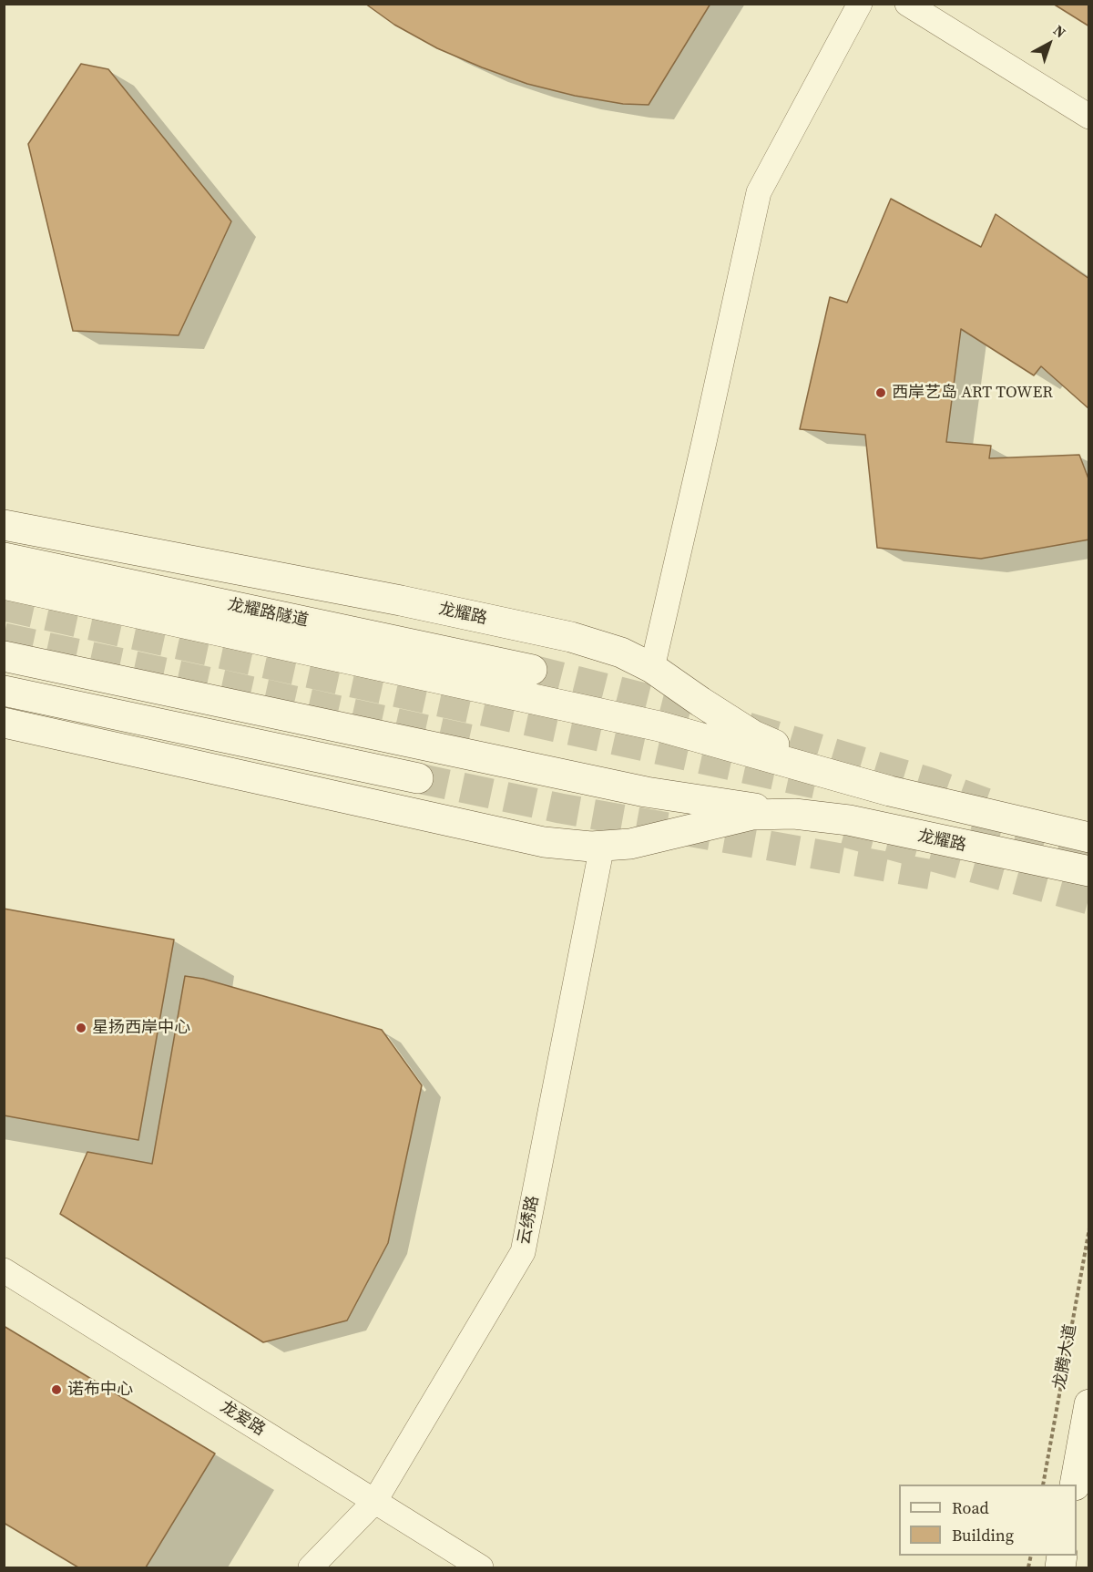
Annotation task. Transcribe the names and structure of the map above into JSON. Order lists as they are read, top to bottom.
{
  "streets": {
    "main road": ["龙耀路隧道", "龙耀路", "龙腾大道"],
    "street": ["云绣路", "龙爱路"]
  },
  "crossings": [
    ["龙耀路", "云绣路"],
    ["云绣路", "龙爱路"]
  ],
  "places": ["西岸艺岛 ART TOWER", "星扬西岸中心", "诺布中心"],
  "legend": ["Road", "Building"],
  "north": "top right"
}
